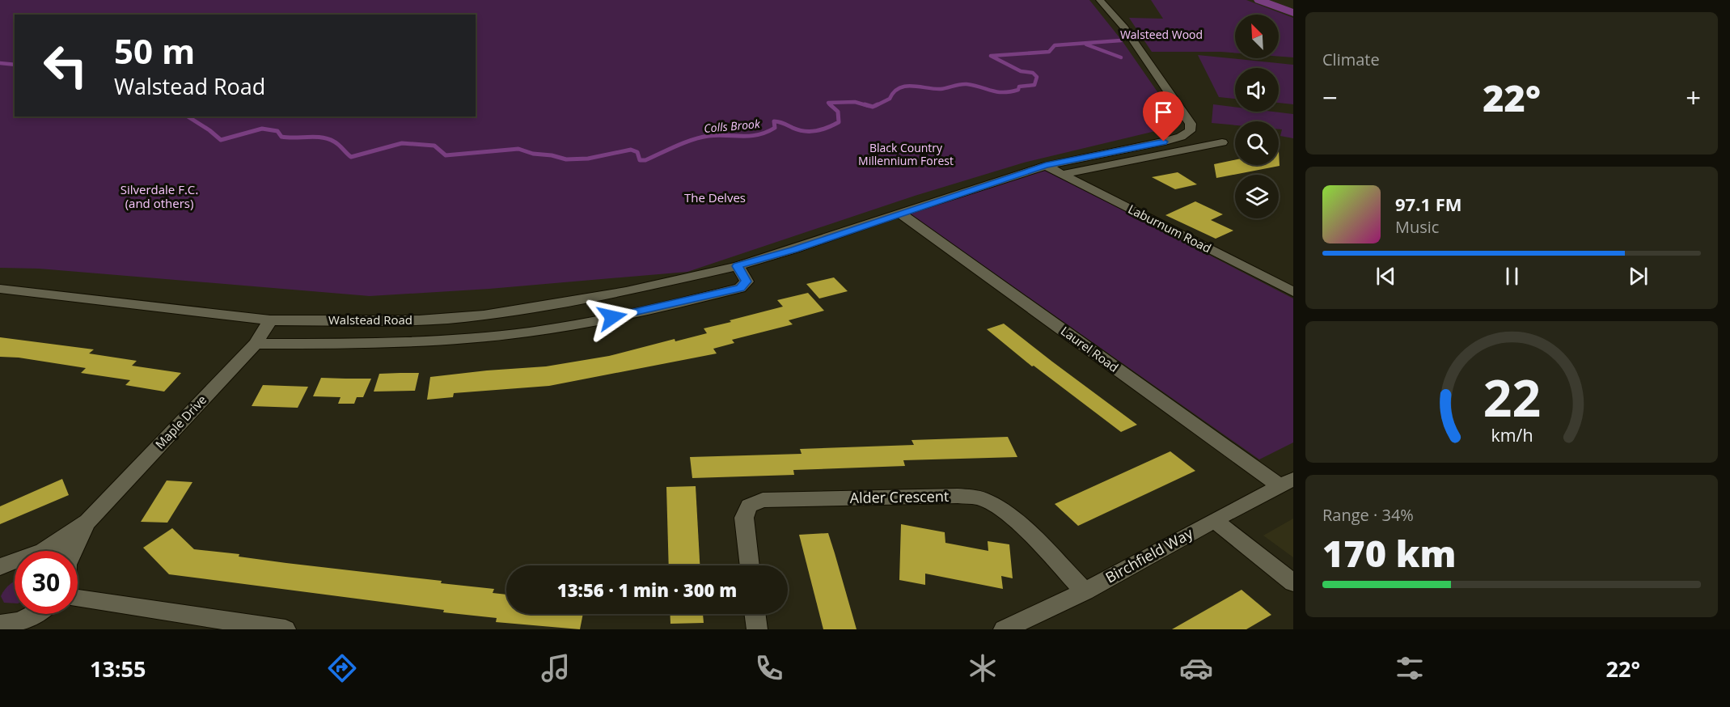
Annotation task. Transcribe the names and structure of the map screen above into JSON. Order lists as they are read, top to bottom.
{
  "streets": {
    "street": [
      "Laburnum Road",
      "Walstead Road",
      "Laurel Road",
      "Maple Drive",
      "Alder Crescent",
      "Birchfield Way"
    ]
  },
  "crossings": [
    ["Laburnum Road", "Walstead Road"],
    ["Walstead Road", "Laurel Road"],
    ["Walstead Road", "Maple Drive"],
    ["Laurel Road", "Birchfield Way"],
    ["Alder Crescent", "Birchfield Way"]
  ],
  "water": ["Colls Brook"],
  "parks": [
    "Walsteed Wood",
    "Black Country Millennium Forest",
    "Silverdale F.C. (and others)",
    "The Delves"
  ],
  "north": "top left",
  "page": {
    "tile": [
      "Climate",
      ["Range · 34%", "170 km"]
    ],
    "turn": ["50 m", "Walstead Road"],
    "heat": ["−", "22°", "+"],
    "song": ["97.1 FM", "Music"],
    "limit": "30",
    "trip": "13:56 · 1 min · 300 m",
    "tabs": ["13:55", "22°"],
    "gauge": ["22", "km/h"]
  }
}
